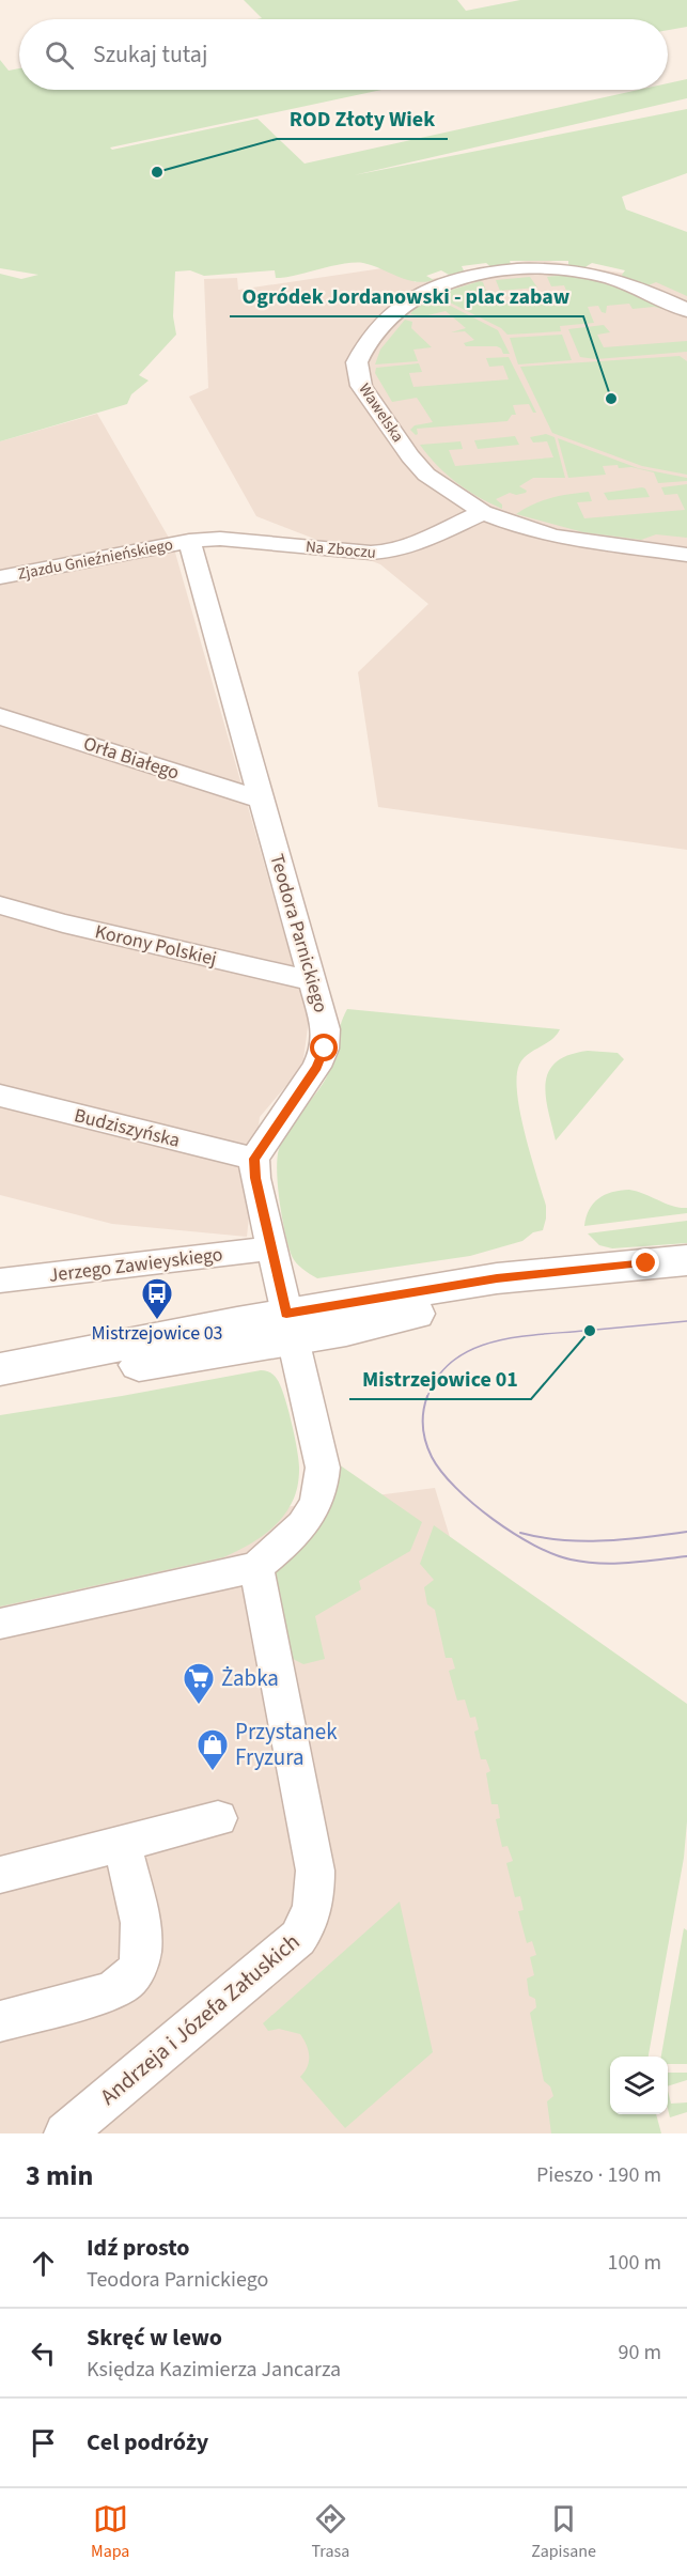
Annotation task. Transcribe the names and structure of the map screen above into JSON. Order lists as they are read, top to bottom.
{
  "streets": {
    "street": [
      "Wawelska",
      "Na Zboczu",
      "Zjazdu Gnieźnieńskiego",
      "Orła Białego",
      "Teodora Parnickiego",
      "Korony Polskiej",
      "Budziszyńska",
      "Jerzego Zawieyskiego",
      "Andrzeja i Józefa Załuskich"
    ]
  },
  "crossings": [
    ["Wawelska", "Na Zboczu"],
    ["Na Zboczu", "Zjazdu Gnieźnieńskiego"],
    ["Na Zboczu", "Teodora Parnickiego"],
    ["Zjazdu Gnieźnieńskiego", "Teodora Parnickiego"],
    ["Orła Białego", "Teodora Parnickiego"],
    ["Teodora Parnickiego", "Korony Polskiej"],
    ["Teodora Parnickiego", "Budziszyńska"]
  ],
  "places": {
    "other": ["ROD Złoty Wiek", "Ogródek Jordanowski - plac zabaw", "Mistrzejowice 01"],
    "bus stop": ["Mistrzejowice 03"],
    "supermarket": ["Żabka"],
    "shop": ["Przystanek Fryzura"]
  },
  "page": {
    "search": "Szukaj tutaj",
    "heading": ["3 min", "Pieszo · 190 m"],
    "list": [
      ["Idź prosto", "Teodora Parnickiego", "100 m"],
      ["Skręć w lewo", "Księdza Kazimierza Jancarza", "90 m"],
      "Cel podróży"
    ],
    "nav": ["Mapa", "Trasa", "Zapisane"]
  }
}
